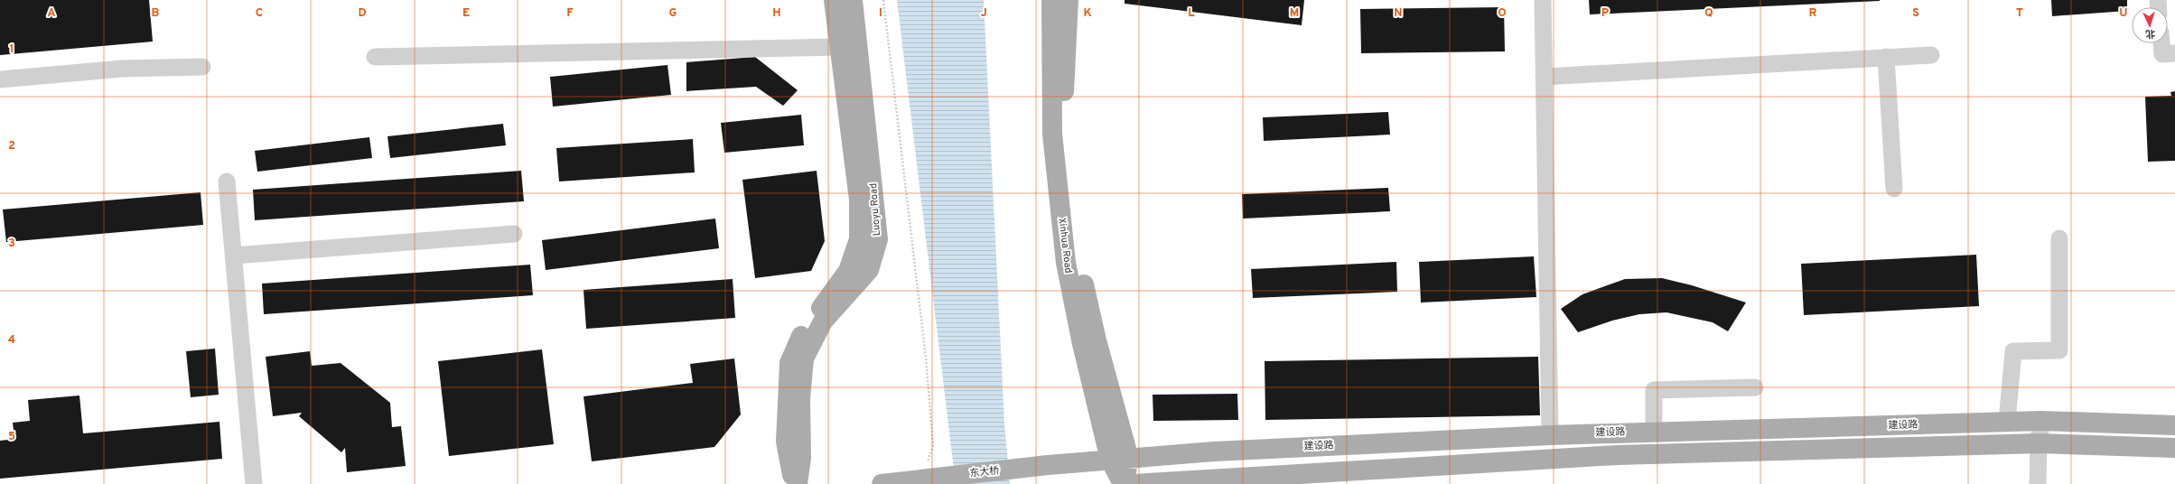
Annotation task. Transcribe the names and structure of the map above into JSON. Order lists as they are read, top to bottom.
{
  "streets": {
    "main road": [
      "Luoyu Road",
      "Xinhua Road",
      "建设路",
      "东大桥"
    ]
  },
  "crossings": [
    ["Xinhua Road", "建设路"],
    ["建设路", "东大桥"]
  ],
  "north": "bottom",
  "grid": {
    "columns": [
      "A",
      "B",
      "C",
      "D",
      "E",
      "F",
      "G",
      "H",
      "I",
      "J",
      "K",
      "L",
      "M",
      "N",
      "O",
      "P",
      "Q",
      "R",
      "S",
      "T",
      "U"
    ],
    "rows": [
      "1",
      "2",
      "3",
      "4",
      "5"
    ]
  }
}
